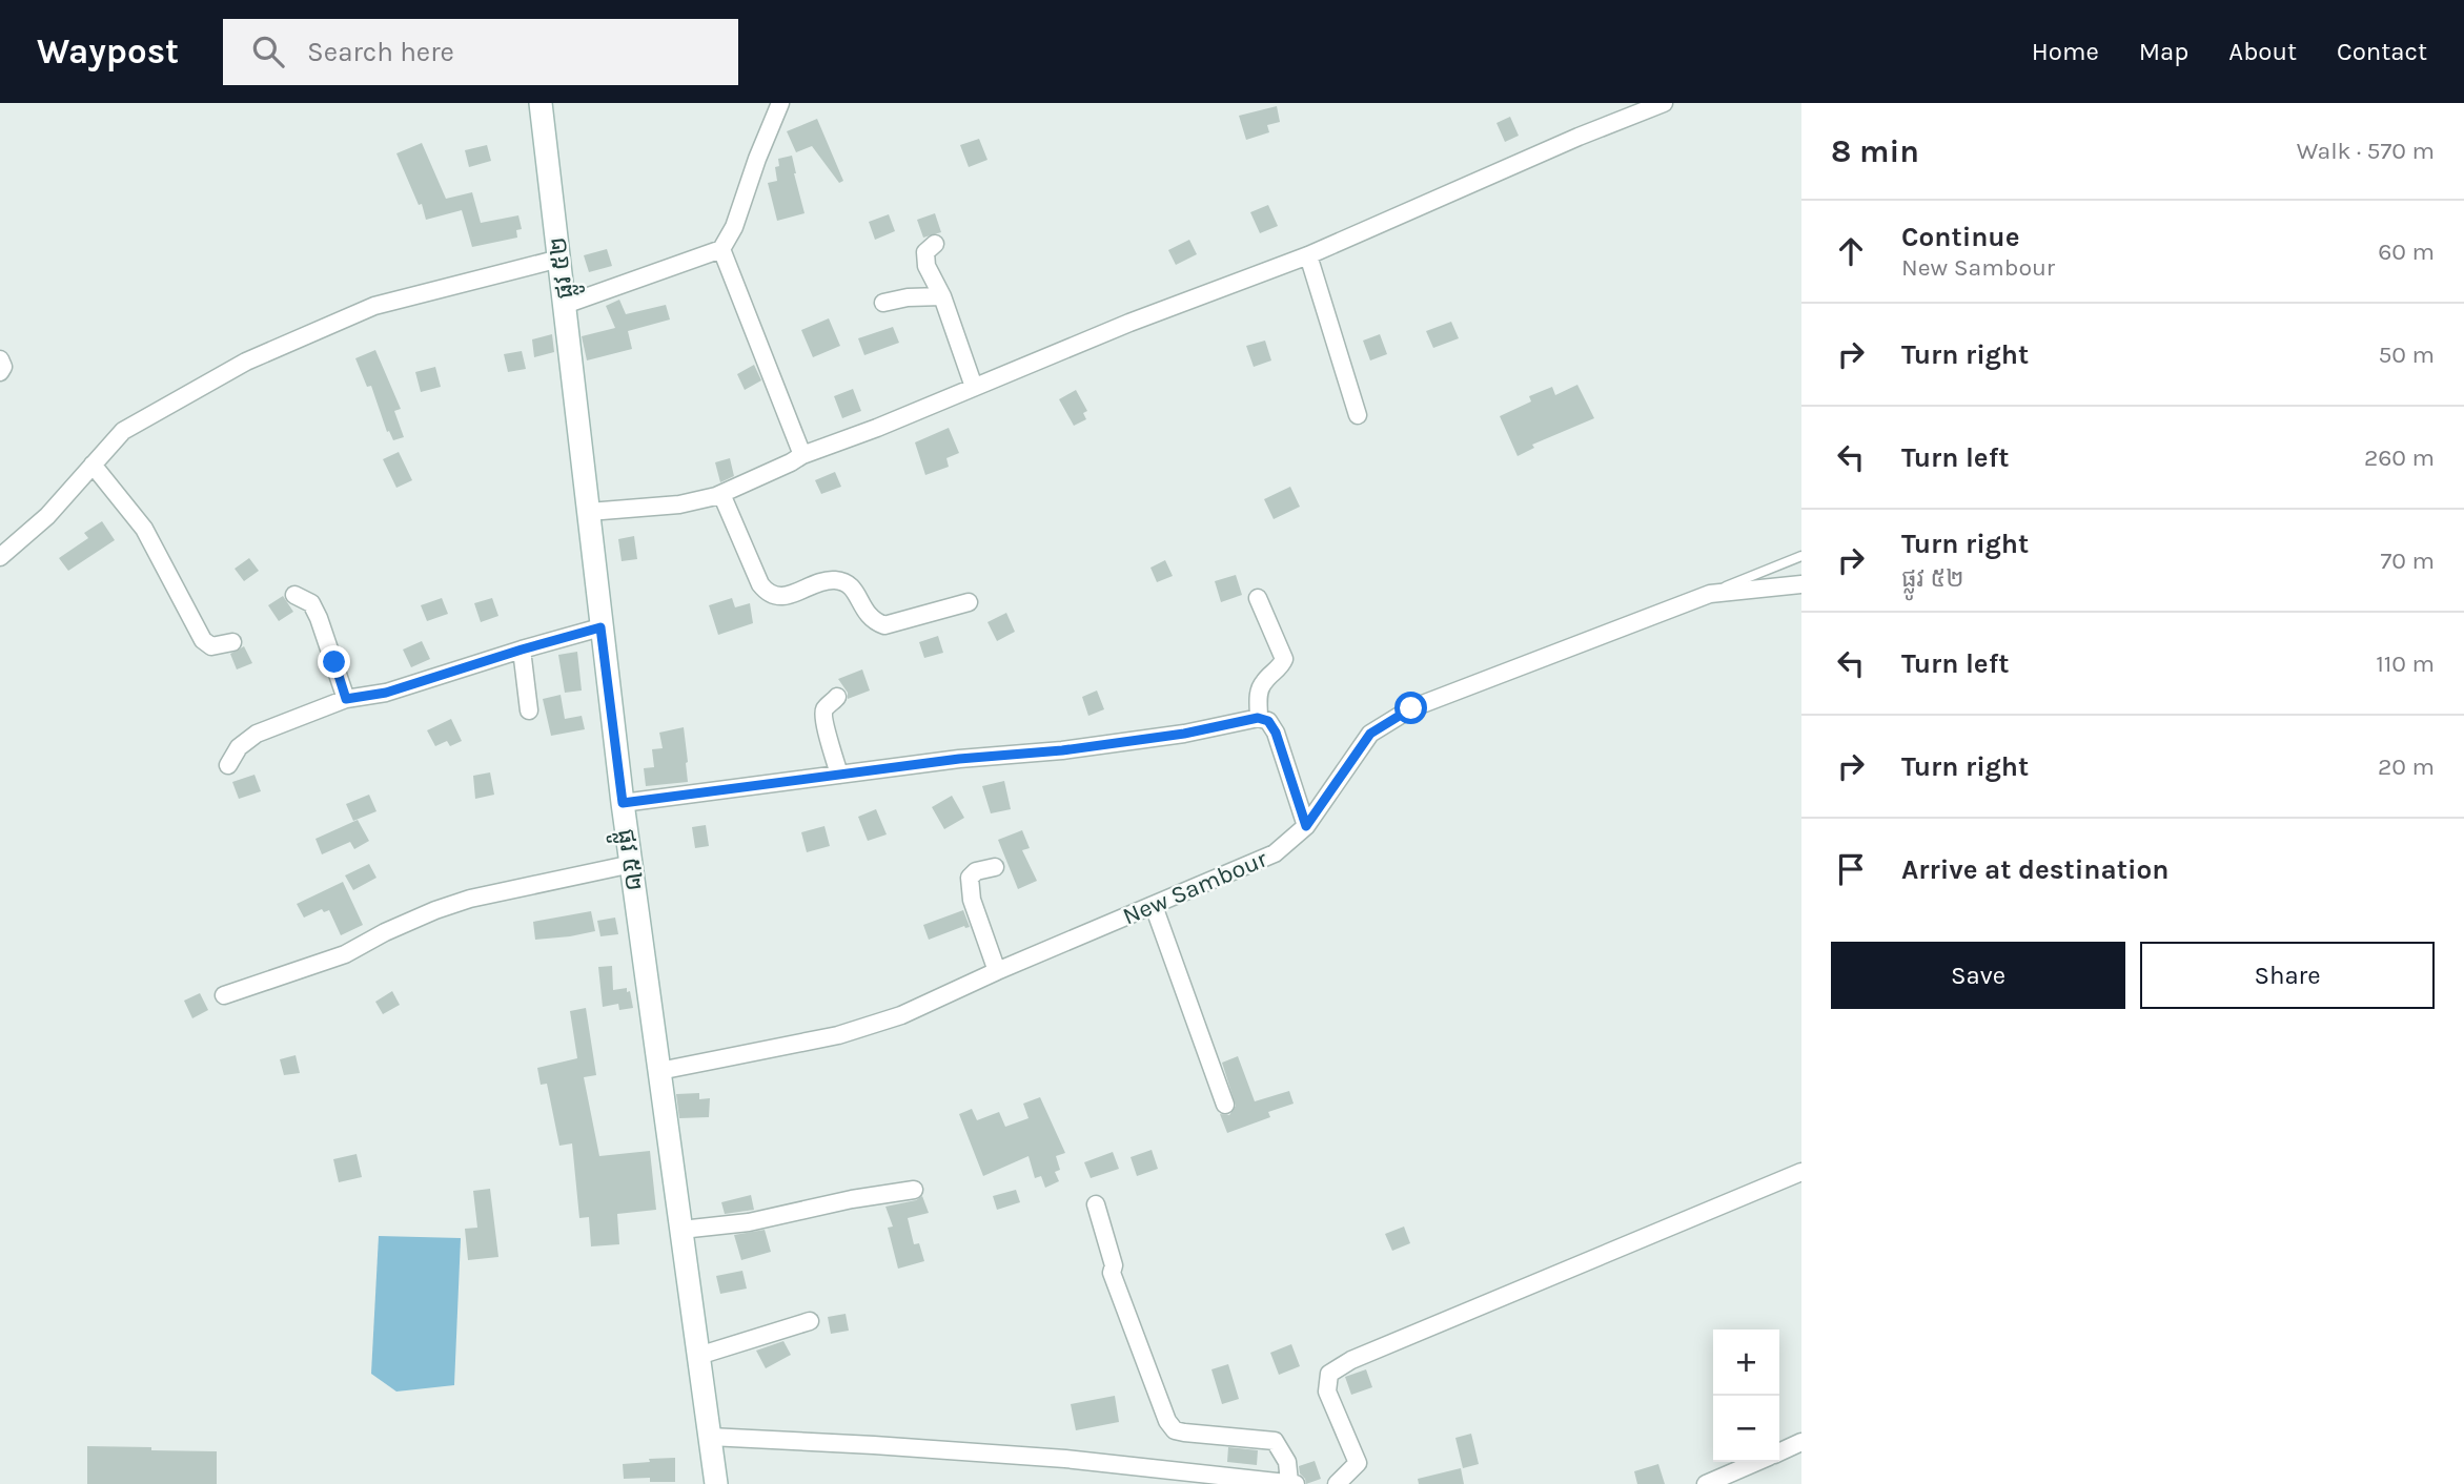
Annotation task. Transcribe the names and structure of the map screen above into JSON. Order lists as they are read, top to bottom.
{
  "streets": {
    "street": ["ផ្លូវ ៥២", "New Sambour"]
  },
  "crossings": [
    ["ផ្លូវ ៥២", "New Sambour"]
  ],
  "page": {
    "header": "Waypost",
    "search": "Search here",
    "nav": [
      "Home",
      "Map",
      "About",
      "Contact"
    ],
    "heading": ["8 min", "Walk · 570 m"],
    "list": [
      ["Continue", "New Sambour", "60 m"],
      ["Turn right", "50 m"],
      ["Turn left", "260 m"],
      ["Turn right", "ផ្លូវ ៥២", "70 m"],
      ["Turn left", "110 m"],
      ["Turn right", "20 m"],
      "Arrive at destination"
    ],
    "buttons": ["Save", "Share"],
    "map_buttons": ["+", "−"]
  }
}
